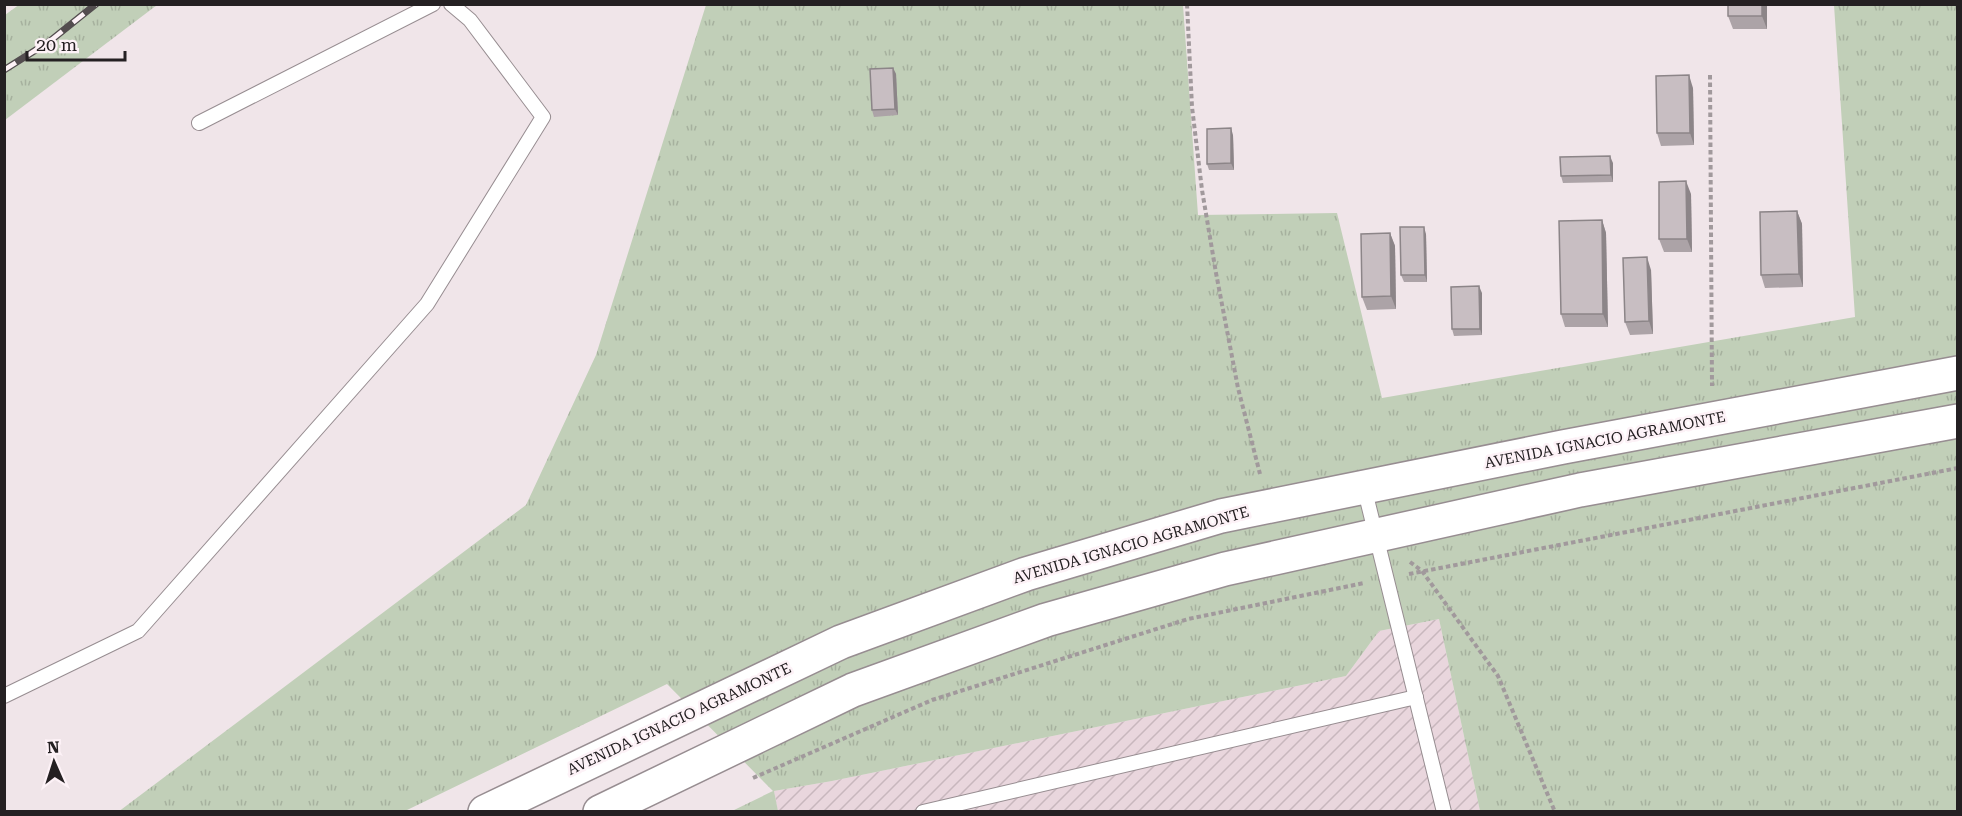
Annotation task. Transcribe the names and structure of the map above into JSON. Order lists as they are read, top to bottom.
{
  "streets": {
    "main road": ["AVENIDA IGNACIO AGRAMONTE"]
  },
  "scale_bar": "20 m",
  "north": "top"
}
